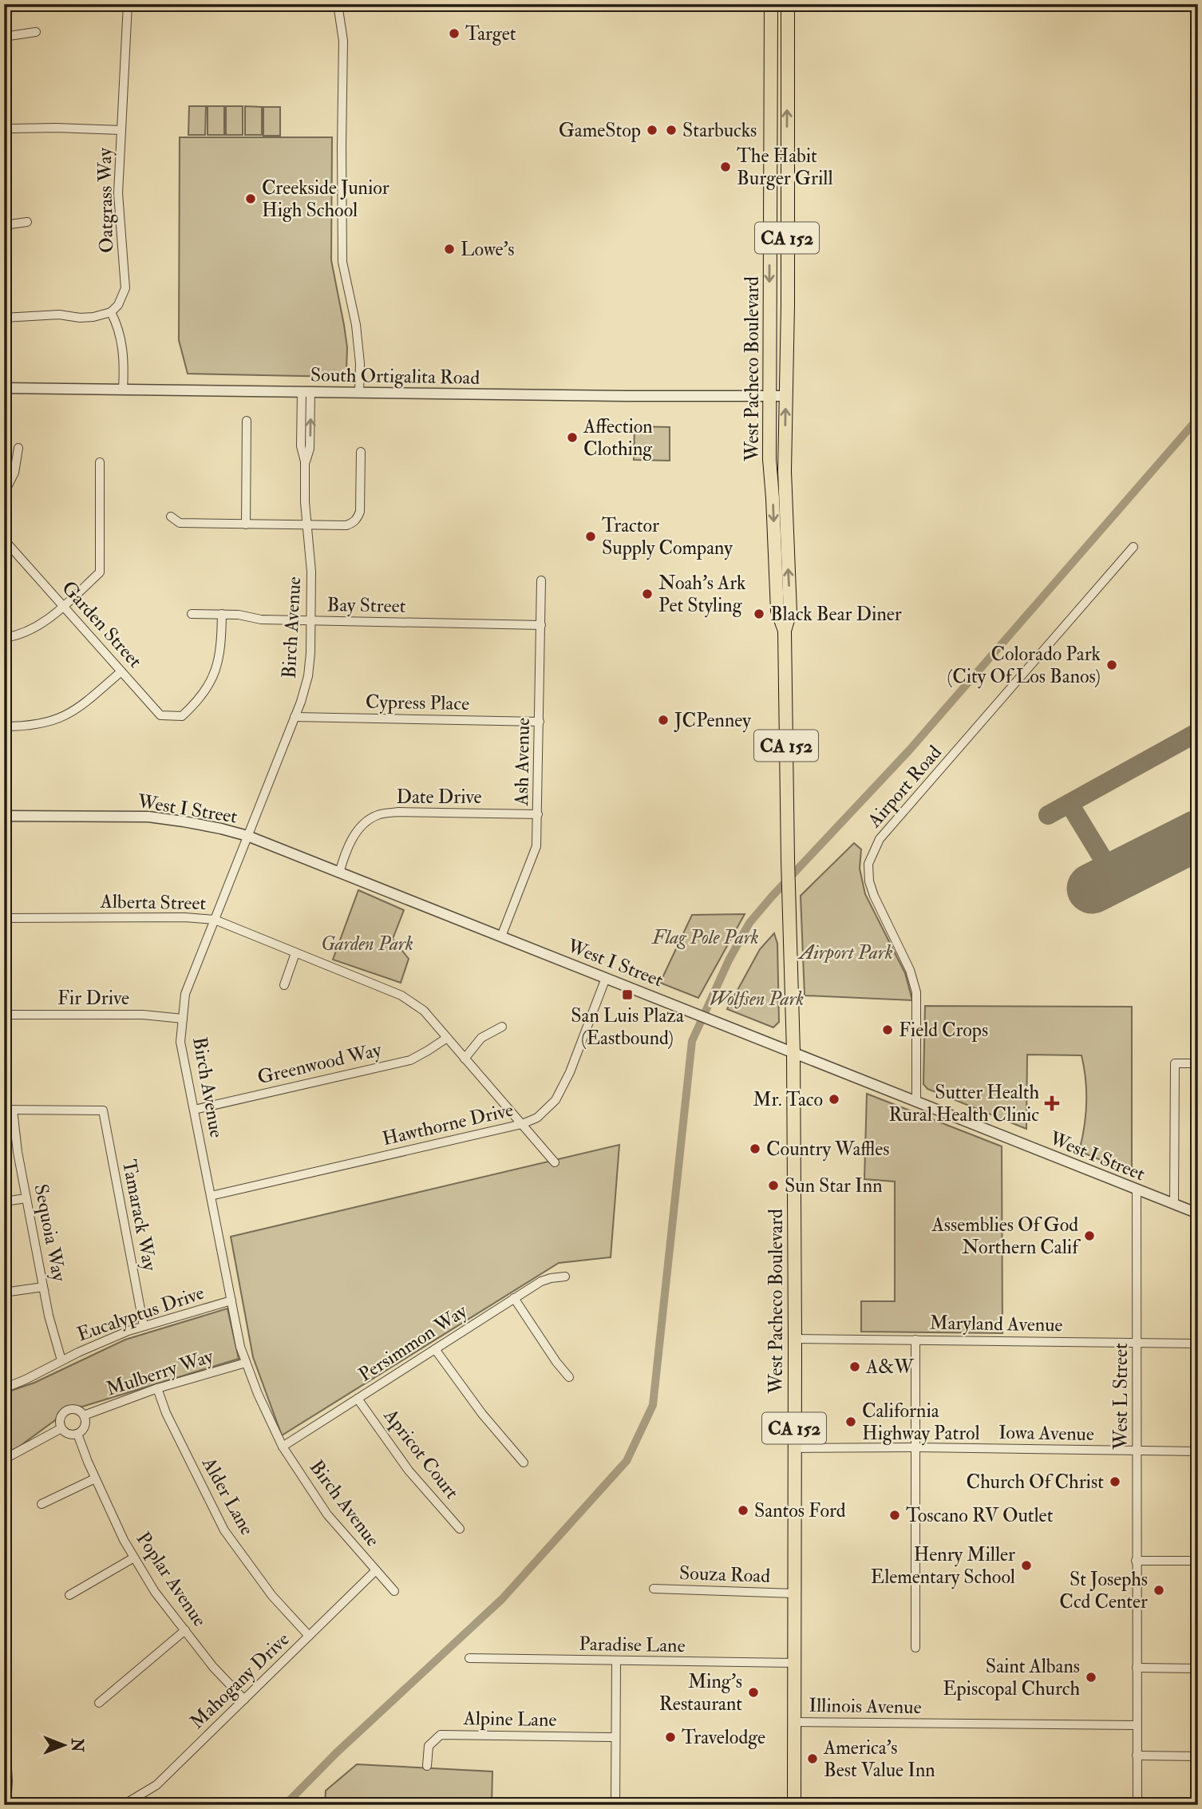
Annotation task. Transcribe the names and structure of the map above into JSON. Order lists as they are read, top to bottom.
{
  "streets": {
    "highway": ["CA 152", "West Pacheco Boulevard"],
    "street": [
      "Oatgrass Way",
      "South Ortigalita Road",
      "Bay Street",
      "Garden Street",
      "Birch Avenue",
      "Cypress Place",
      "Ash Avenue",
      "Airport Road",
      "Date Drive",
      "West I Street",
      "Alberta Street",
      "Fir Drive",
      "Greenwood Way",
      "Hawthorne Drive",
      "Tamarack Way",
      "Sequoia Way",
      "Eucalyptus Drive",
      "Maryland Avenue",
      "Persimmon Way",
      "Mulberry Way",
      "West L Street",
      "Iowa Avenue",
      "Apricot Court",
      "Alder Lane",
      "Souza Road",
      "Poplar Avenue",
      "Paradise Lane",
      "Mahogany Drive",
      "Illinois Avenue",
      "Alpine Lane"
    ]
  },
  "crossings": [
    ["West Pacheco Boulevard", "South Ortigalita Road"],
    ["West Pacheco Boulevard", "West I Street"],
    ["West Pacheco Boulevard", "Maryland Avenue"],
    ["West Pacheco Boulevard", "Iowa Avenue"],
    ["West Pacheco Boulevard", "Souza Road"],
    ["West Pacheco Boulevard", "Paradise Lane"],
    ["West Pacheco Boulevard", "Illinois Avenue"],
    ["South Ortigalita Road", "Birch Avenue"],
    ["Bay Street", "Garden Street"],
    ["Bay Street", "Birch Avenue"],
    ["Bay Street", "Ash Avenue"],
    ["Birch Avenue", "Cypress Place"],
    ["Birch Avenue", "West I Street"],
    ["Birch Avenue", "Alberta Street"],
    ["Birch Avenue", "Fir Drive"],
    ["Birch Avenue", "Greenwood Way"],
    ["Birch Avenue", "Hawthorne Drive"],
    ["Birch Avenue", "Eucalyptus Drive"],
    ["Birch Avenue", "Persimmon Way"],
    ["Birch Avenue", "Mulberry Way"],
    ["Birch Avenue", "Mahogany Drive"],
    ["Cypress Place", "Ash Avenue"],
    ["Ash Avenue", "Date Drive"],
    ["Ash Avenue", "West I Street"],
    ["Airport Road", "West I Street"],
    ["Date Drive", "West I Street"],
    ["West I Street", "Hawthorne Drive"],
    ["West I Street", "West L Street"],
    ["Alberta Street", "Greenwood Way"],
    ["Alberta Street", "Hawthorne Drive"],
    ["Tamarack Way", "Sequoia Way"],
    ["Tamarack Way", "Eucalyptus Drive"],
    ["Sequoia Way", "Eucalyptus Drive"],
    ["Maryland Avenue", "West L Street"],
    ["Persimmon Way", "Apricot Court"],
    ["Mulberry Way", "Alder Lane"],
    ["Mulberry Way", "Poplar Avenue"],
    ["West L Street", "Iowa Avenue"],
    ["West L Street", "Illinois Avenue"],
    ["Alder Lane", "Mahogany Drive"],
    ["Poplar Avenue", "Mahogany Drive"]
  ],
  "parks": [
    "Flag Pole Park",
    "Garden Park",
    "Airport Park",
    "Wolfsen Park"
  ],
  "places": {
    "other": [
      "Target",
      "GameStop",
      "Starbucks",
      "The Habit Burger Grill",
      "Creekside Junior High School",
      "Lowe's",
      "Affection Clothing",
      "Tractor Supply Company",
      "Noah's Ark Pet Styling",
      "Black Bear Diner",
      "Colorado Park (City Of Los Banos)",
      "JCPenney",
      "Field Crops",
      "Mr. Taco",
      "Country Waffles",
      "Sun Star Inn",
      "Assemblies Of God Northern Calif",
      "A&W",
      "California Highway Patrol",
      "Church Of Christ",
      "Santos Ford",
      "Toscano RV Outlet",
      "Henry Miller Elementary School",
      "St Josephs Ccd Center",
      "Saint Albans Episcopal Church",
      "Ming's Restaurant",
      "Travelodge",
      "America's Best Value Inn"
    ],
    "transit": ["San Luis Plaza (Eastbound)"],
    "health": ["Sutter Health Rural Health Clinic"]
  },
  "north": "right"
}
